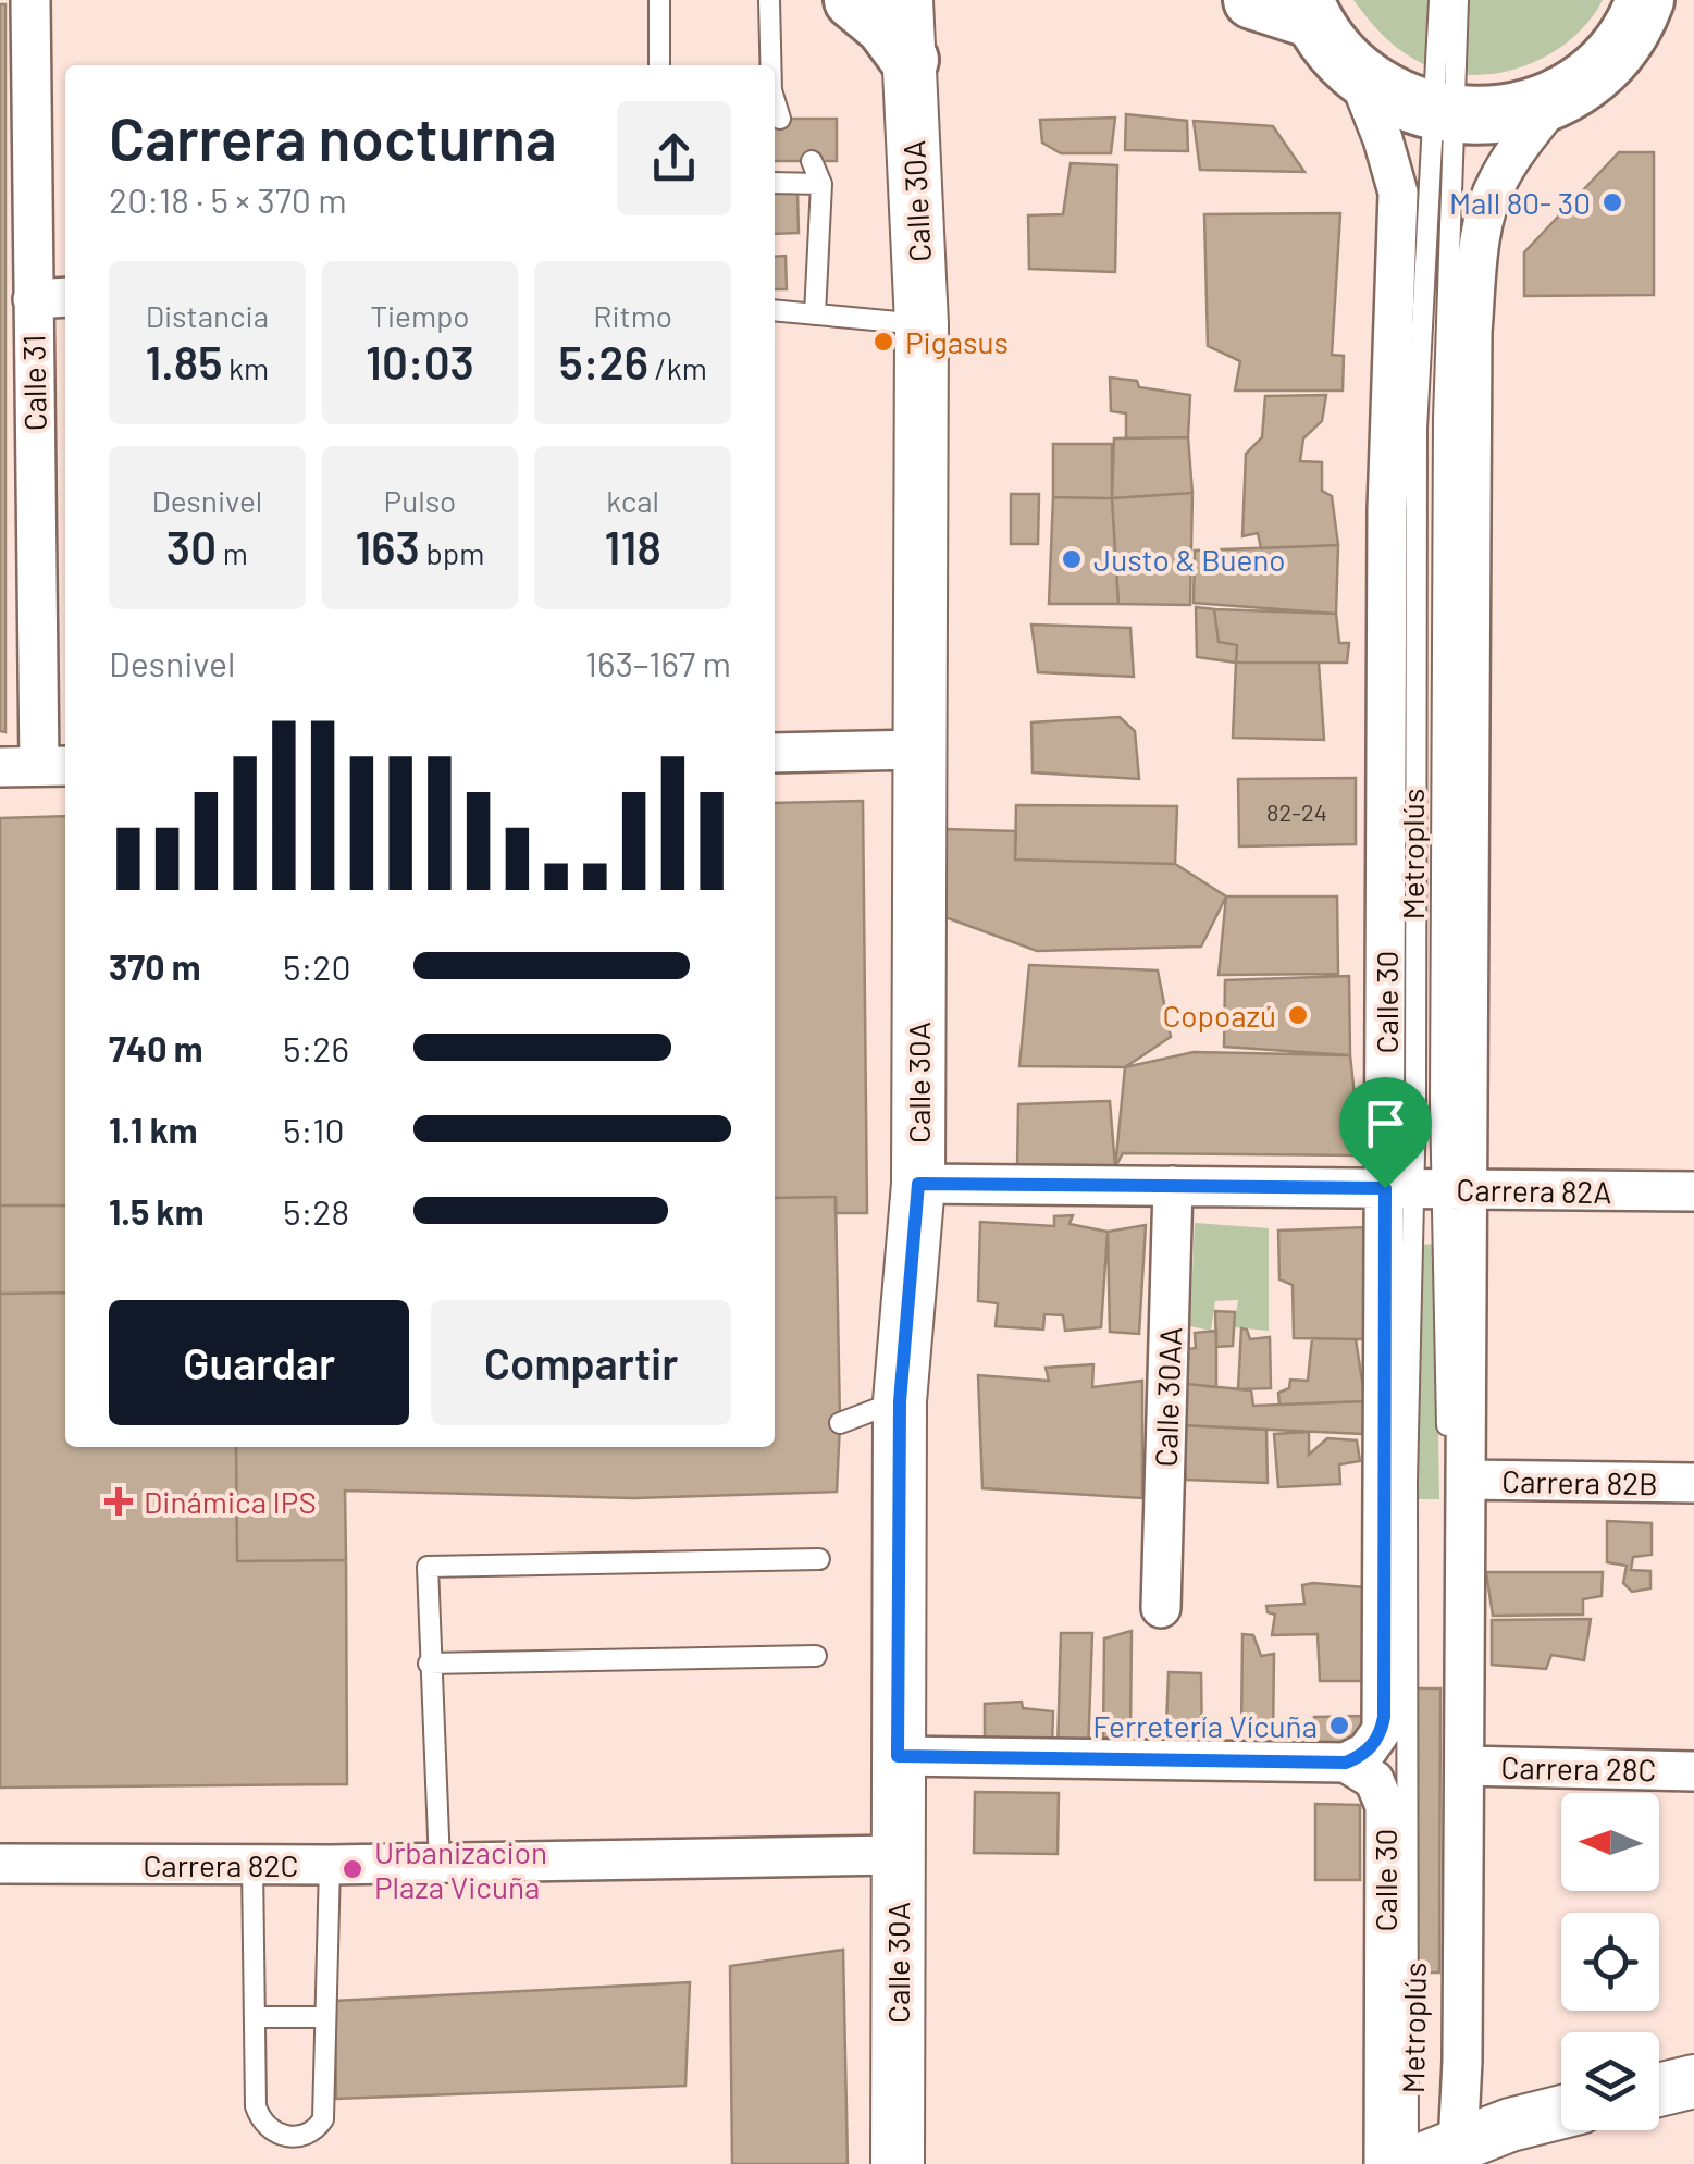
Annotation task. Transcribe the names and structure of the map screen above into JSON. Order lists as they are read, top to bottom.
{
  "streets": {
    "street": [
      "Calle 30A",
      "Calle 31",
      "Calle 30",
      "Carrera 82A",
      "Calle 30AA",
      "Carrera 82B",
      "Carrera 28C",
      "Carrera 82C"
    ],
    "lane": ["Metroplús"]
  },
  "crossings": [
    ["Calle 30A", "Carrera 82A"],
    ["Calle 30A", "Carrera 82C"],
    ["Metroplús", "Calle 30"],
    ["Metroplús", "Carrera 82A"],
    ["Calle 30", "Carrera 82A"],
    ["Calle 30", "Carrera 82B"],
    ["Calle 30", "Carrera 28C"],
    ["Carrera 82A", "Calle 30AA"]
  ],
  "places": {
    "other": [
      "Mall 80- 30",
      "Pigasus",
      "Justo & Bueno",
      "Copoazú",
      "Ferretería Vícuña",
      "Urbanizacion Plaza Vicuña"
    ],
    "health": ["Dinámica IPS"]
  },
  "house_numbers": ["82-24"],
  "north": "left",
  "page": {
    "heading": ["Carrera nocturna", "20:18 · 5 × 370 m"],
    "stats": [
      ["Distancia", "1.85 km"],
      ["Tiempo", "10:03"],
      ["Ritmo", "5:26 /km"],
      ["Desnivel", "30 m"],
      ["Pulso", "163 bpm"],
      ["kcal", "118"]
    ],
    "chart": ["Desnivel", "163–167 m"],
    "list": [
      {
        "name": "370 m",
        "note": "5:20"
      },
      {
        "name": "740 m",
        "note": "5:26"
      },
      {
        "name": "1.1 km",
        "note": "5:10"
      },
      {
        "name": "1.5 km",
        "note": "5:28"
      }
    ],
    "buttons": ["Guardar", "Compartir"]
  }
}
